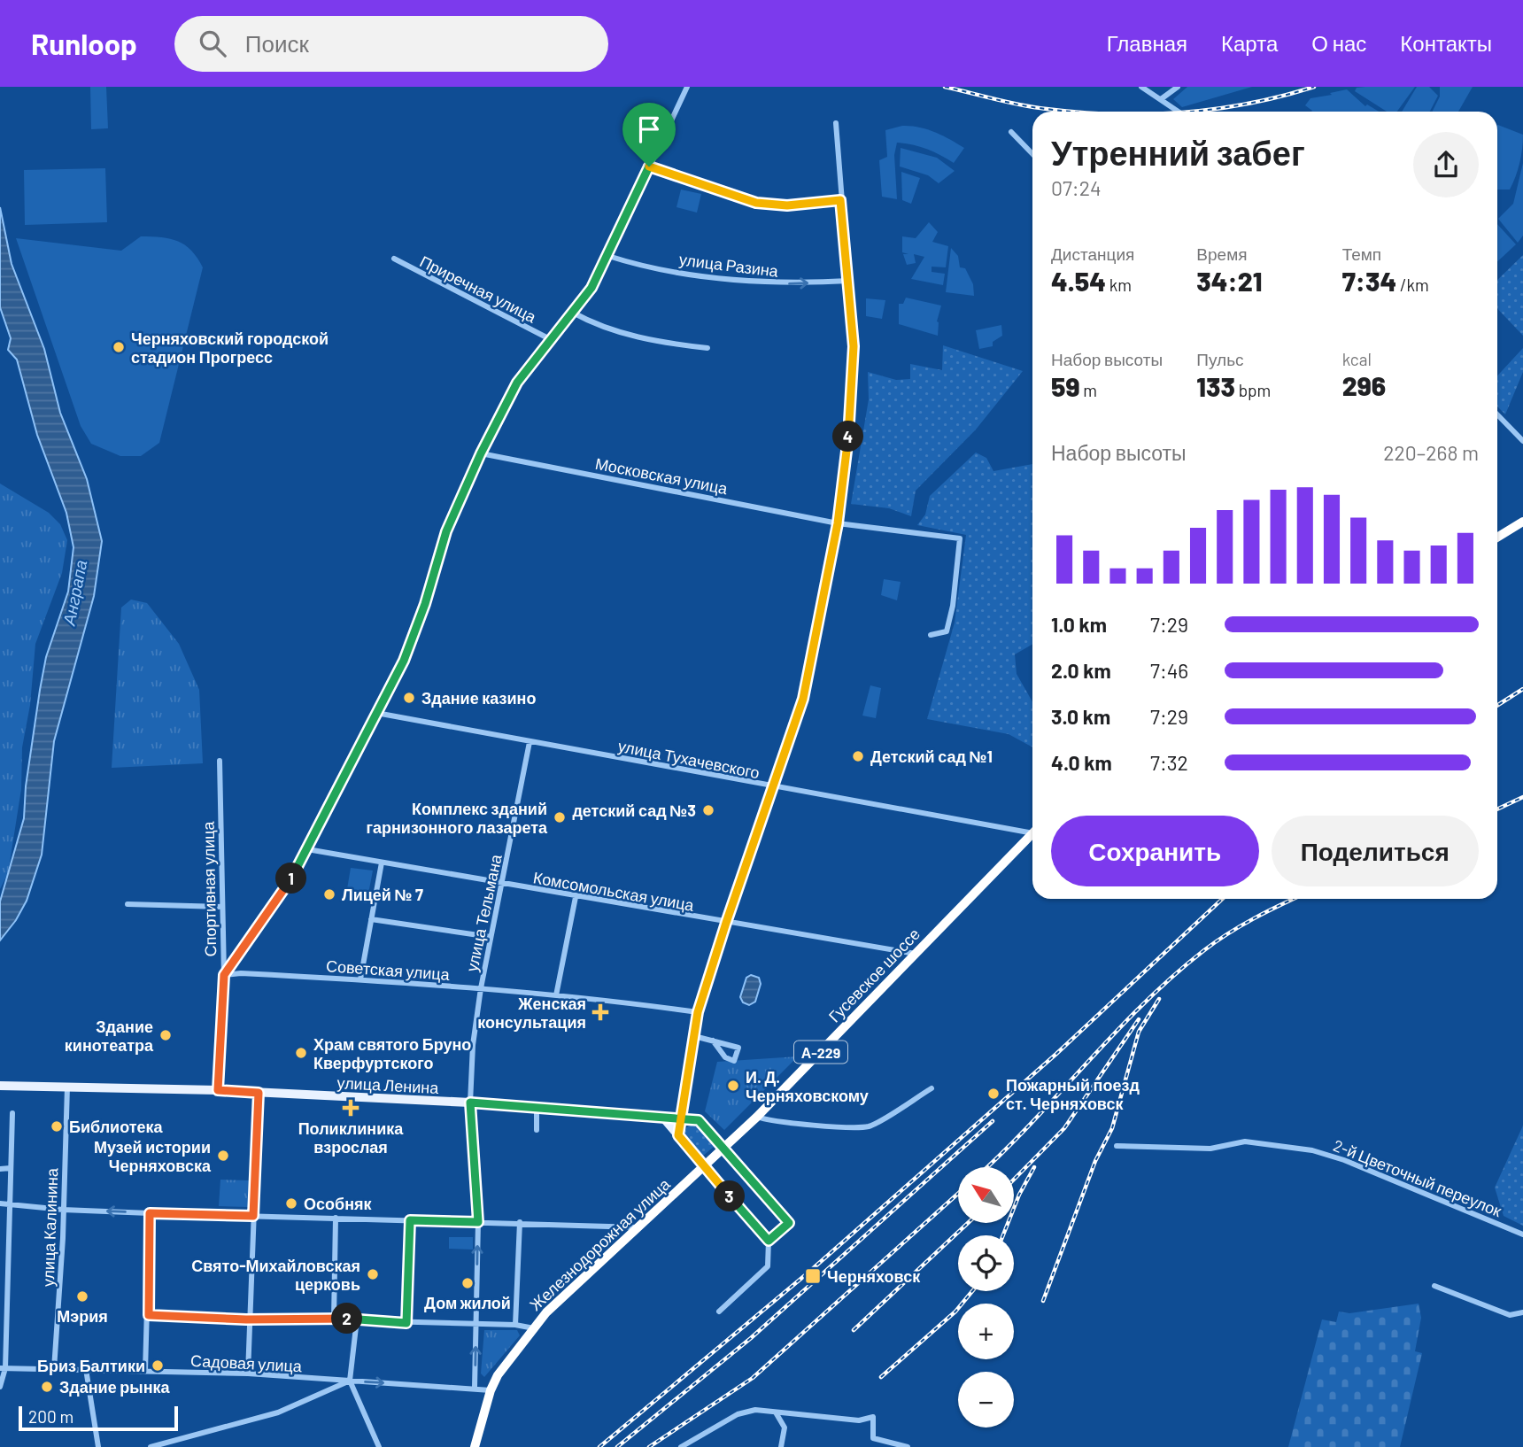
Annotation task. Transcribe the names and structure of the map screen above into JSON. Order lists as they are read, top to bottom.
{
  "streets": {
    "highway": ["Гусевское шоссе", "А-229", "Железнодорожная улица"],
    "main road": ["улица Ленина"],
    "street": [
      "улица Разина",
      "Приречная улица",
      "Московская улица",
      "улица Тухачевского",
      "Спортивная улица",
      "Комсомольская улица",
      "улица Тельмана",
      "Советская улица",
      "2-й Цветочный переулок",
      "улица Калинина",
      "Садовая улица"
    ]
  },
  "crossings": [
    ["улица Тухачевского", "улица Тельмана"],
    ["Спортивная улица", "Советская улица"],
    ["Спортивная улица", "улица Ленина"],
    ["Комсомольская улица", "улица Тельмана"],
    ["Комсомольская улица", "Гусевское шоссе"],
    ["улица Тельмана", "Советская улица"],
    ["улица Тельмана", "улица Ленина"],
    ["улица Тельмана", "Садовая улица"],
    ["Гусевское шоссе", "улица Ленина"],
    ["Гусевское шоссе", "Железнодорожная улица"],
    ["улица Ленина", "улица Калинина"],
    ["улица Калинина", "Садовая улица"],
    ["Железнодорожная улица", "Садовая улица"]
  ],
  "one_way": ["улица Разина"],
  "water": ["Анграпа"],
  "places": {
    "other": [
      "Черняховский городской стадион Прогресс",
      "Здание казино",
      "Детский сад №1",
      "детский сад №3",
      "Комплекс зданий гарнизонного лазарета",
      "Лицей № 7",
      "Здание кинотеатра",
      "Храм святого Бруно Кверфуртского",
      "И. Д. Черняховскому",
      "Пожарный поезд ст. Черняховск",
      "Библиотека",
      "Музей истории Черняховска",
      "Особняк",
      "Свято-Михайловская церковь",
      "Дом жилой",
      "Мэрия",
      "Бриз Балтики",
      "Здание рынка"
    ],
    "health": ["Женская консультация", "Поликлиника взрослая"],
    "transit": ["Черняховск"]
  },
  "scale_bar": "200 m",
  "north": "top left",
  "page": {
    "header": "Runloop",
    "search": "Поиск",
    "nav": [
      "Главная",
      "Карта",
      "О нас",
      "Контакты"
    ],
    "heading": ["Утренний забег", "07:24"],
    "stats": [
      ["Дистанция", "4.54 km"],
      ["Время", "34:21"],
      ["Темп", "7:34 /km"],
      ["Набор высоты", "59 m"],
      ["Пульс", "133 bpm"],
      ["kcal", "296"]
    ],
    "pins": [
      "4",
      "1",
      "3",
      "2"
    ],
    "chart": ["Набор высоты", "220–268 m"],
    "list": [
      {
        "name": "1.0 km",
        "note": "7:29"
      },
      {
        "name": "2.0 km",
        "note": "7:46"
      },
      {
        "name": "3.0 km",
        "note": "7:29"
      },
      {
        "name": "4.0 km",
        "note": "7:32"
      }
    ],
    "buttons": ["Сохранить", "Поделиться"],
    "map_buttons": ["+", "−"],
    "scale": "200 m"
  }
}
